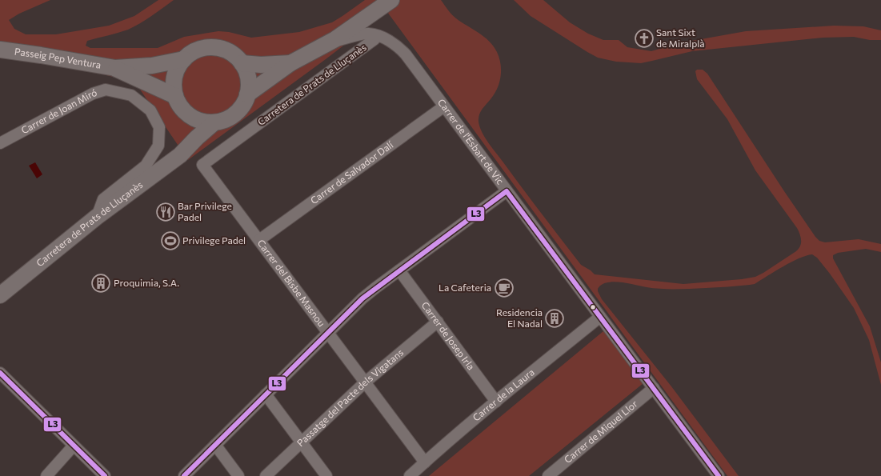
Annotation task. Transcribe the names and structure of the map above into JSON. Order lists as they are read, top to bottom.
{
  "streets": {
    "street": [
      "Passeig Pep Ventura",
      "Carretera de Prats de Lluçanès",
      "Carrer de Joan Miró",
      "Carrer de l'Esbart de Vic",
      "Carrer de Salvador Dalí",
      "Carrer del Bisbe Masnou",
      "Carrer de Josep Irla",
      "Carrer de la Laura",
      "Passatge del Pacte dels Vigatans",
      "Carrer de Miquel Llor"
    ]
  },
  "crossings": [
    ["Passeig Pep Ventura", "Carretera de Prats de Lluçanès"],
    ["Carretera de Prats de Lluçanès", "Carrer de Joan Miró"],
    ["Carretera de Prats de Lluçanès", "Carrer del Bisbe Masnou"],
    ["Carrer de l'Esbart de Vic", "Carrer de Salvador Dalí"],
    ["Carrer de l'Esbart de Vic", "Carrer de la Laura"],
    ["Carrer de l'Esbart de Vic", "Carrer de Miquel Llor"],
    ["Carrer de Salvador Dalí", "Carrer del Bisbe Masnou"],
    ["Carrer del Bisbe Masnou", "Carrer de la Laura"],
    ["Carrer del Bisbe Masnou", "Passatge del Pacte dels Vigatans"],
    ["Carrer de Josep Irla", "Carrer de la Laura"],
    ["Carrer de Josep Irla", "Passatge del Pacte dels Vigatans"]
  ],
  "places": {
    "church": ["Sant Sixt de Miralplà"],
    "restaurant": ["Bar Privilege Padel"],
    "sports": ["Privilege Padel"],
    "building": ["Proquimia, S.A.", "Residencia El Nadal"],
    "cafe": ["La Cafeteria"]
  },
  "lines": ["transit line L3"]
}
